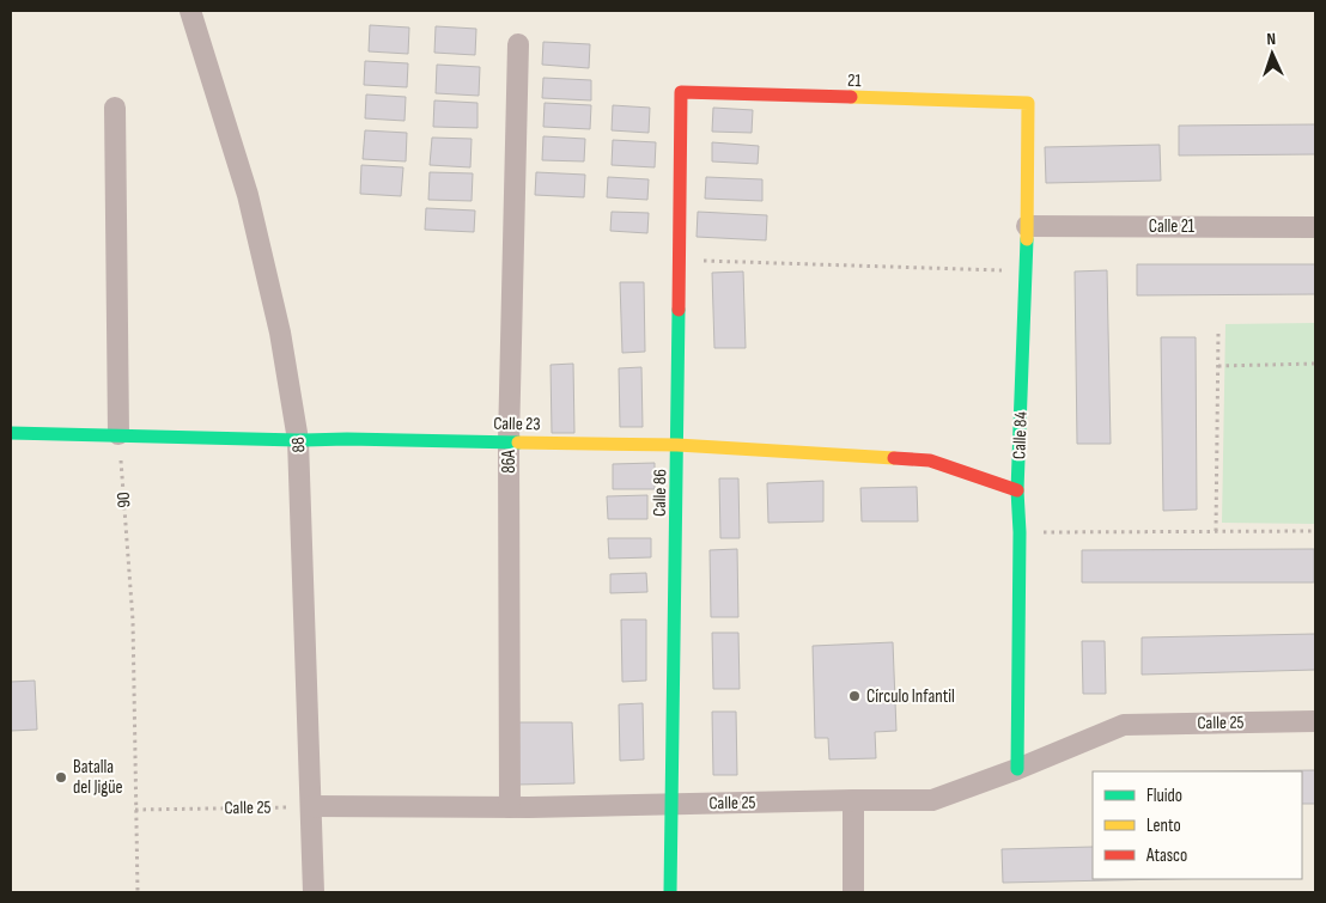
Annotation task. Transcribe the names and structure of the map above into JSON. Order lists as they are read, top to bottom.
{
  "streets": {
    "street": [
      "21",
      "Calle 21",
      "Calle 23",
      "Calle 84",
      "88",
      "86A",
      "Calle 86",
      "Calle 25"
    ],
    "path": ["90"]
  },
  "crossings": [
    ["21", "Calle 84"],
    ["21", "Calle 86"],
    ["Calle 21", "Calle 84"],
    ["Calle 23", "Calle 84"],
    ["Calle 23", "88"],
    ["Calle 23", "86A"],
    ["Calle 23", "Calle 86"],
    ["Calle 23", "90"],
    ["Calle 84", "Calle 25"],
    ["88", "Calle 25"],
    ["86A", "Calle 25"],
    ["Calle 86", "Calle 25"],
    ["90", "Calle 25"]
  ],
  "places": ["Círculo Infantil", "Batalla del Jigüe"],
  "legend": ["Fluido", "Lento", "Atasco"],
  "north": "top"
}
